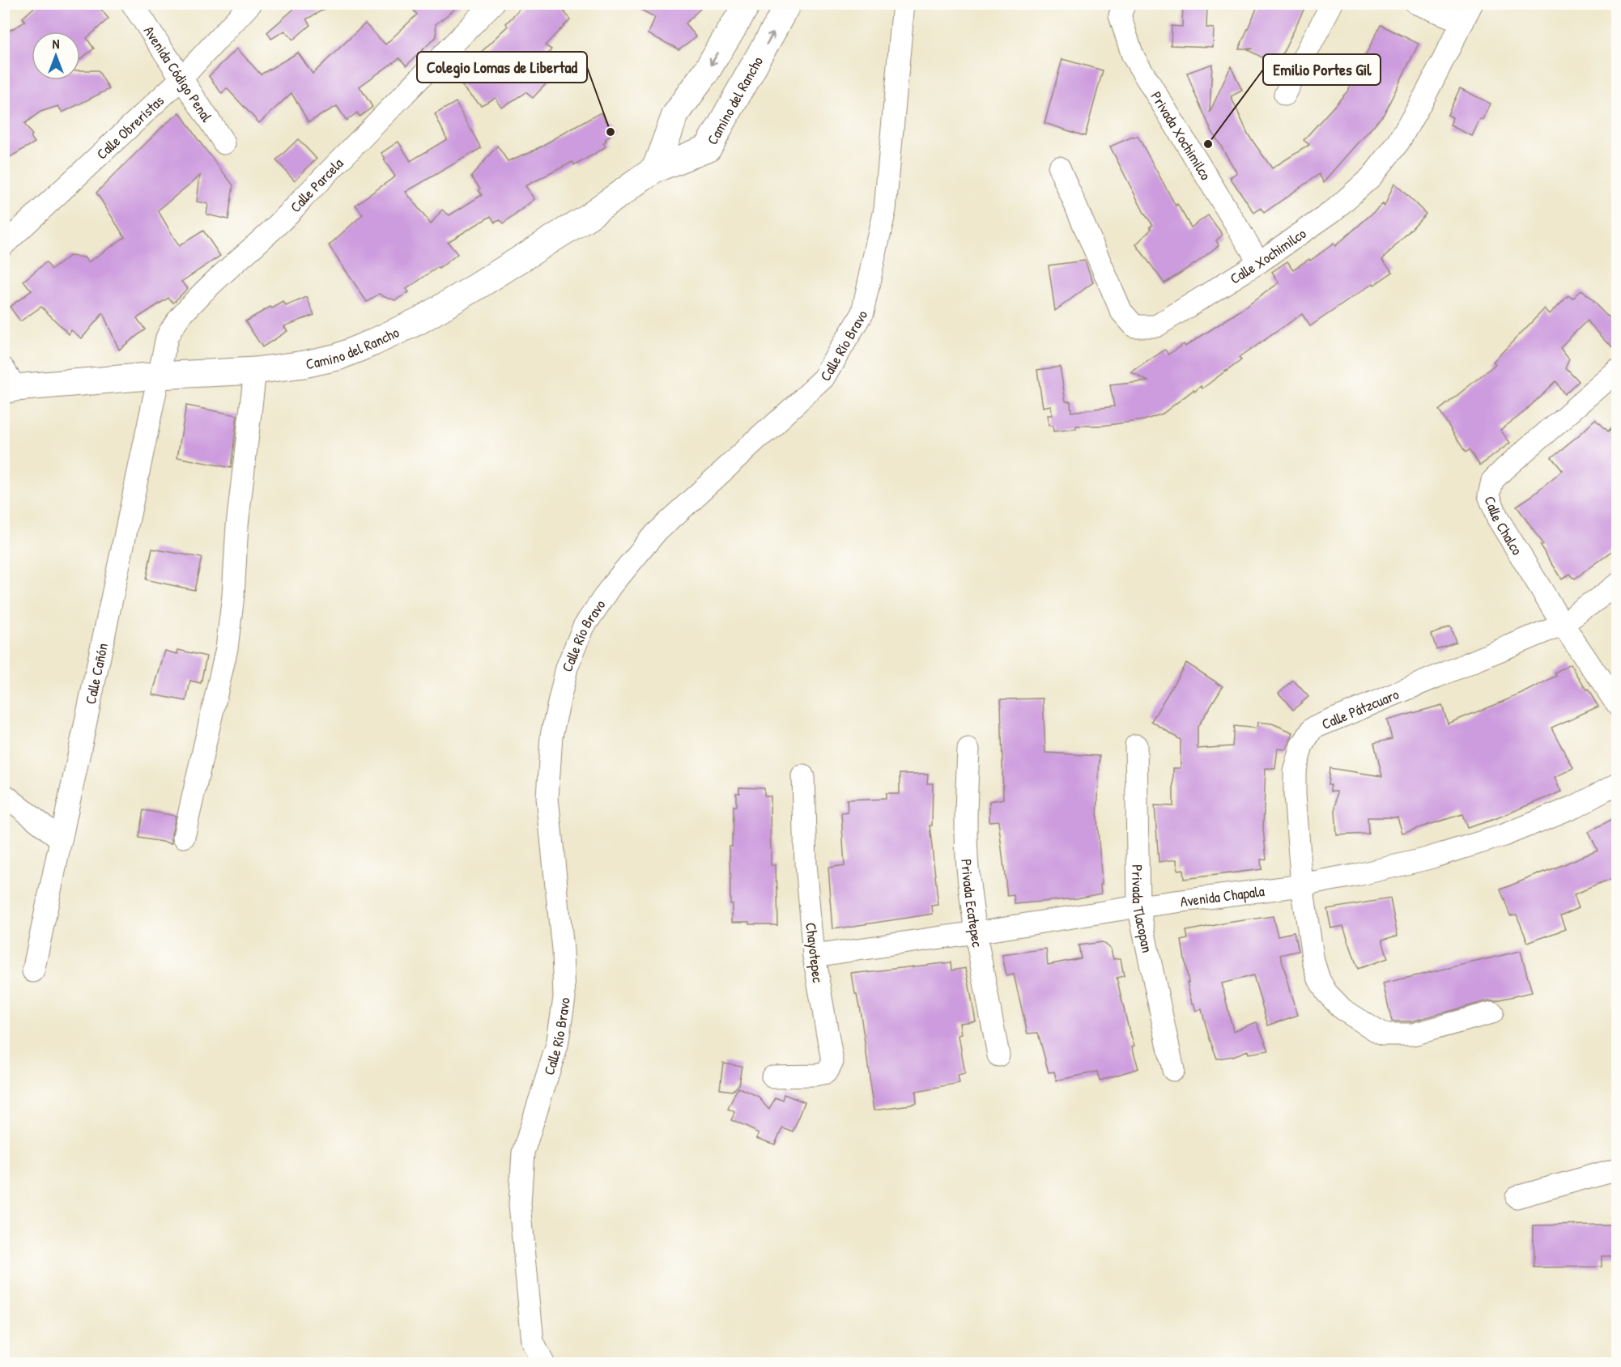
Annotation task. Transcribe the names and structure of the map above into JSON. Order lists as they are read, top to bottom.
{
  "streets": {
    "main road": ["Camino del Rancho"],
    "street": [
      "Avenida Código Penal",
      "Calle Obreristas",
      "Privada Xochimilco",
      "Calle Parcela",
      "Calle Xochimilco",
      "Calle Río Bravo",
      "Calle Chalco",
      "Calle Cañón",
      "Calle Pátzcuaro",
      "Avenida Chapala",
      "Privada Ecatepec",
      "Privada Tlacopan",
      "Chayotepec"
    ]
  },
  "crossings": [
    ["Avenida Código Penal", "Calle Obreristas"],
    ["Camino del Rancho", "Calle Parcela"],
    ["Camino del Rancho", "Calle Cañón"],
    ["Privada Xochimilco", "Calle Xochimilco"],
    ["Calle Parcela", "Calle Cañón"],
    ["Calle Chalco", "Calle Pátzcuaro"],
    ["Calle Pátzcuaro", "Avenida Chapala"],
    ["Avenida Chapala", "Privada Ecatepec"],
    ["Avenida Chapala", "Privada Tlacopan"],
    ["Avenida Chapala", "Chayotepec"]
  ],
  "places": ["Colegio Lomas de Libertad", "Emilio Portes Gil"],
  "north": "top"
}
